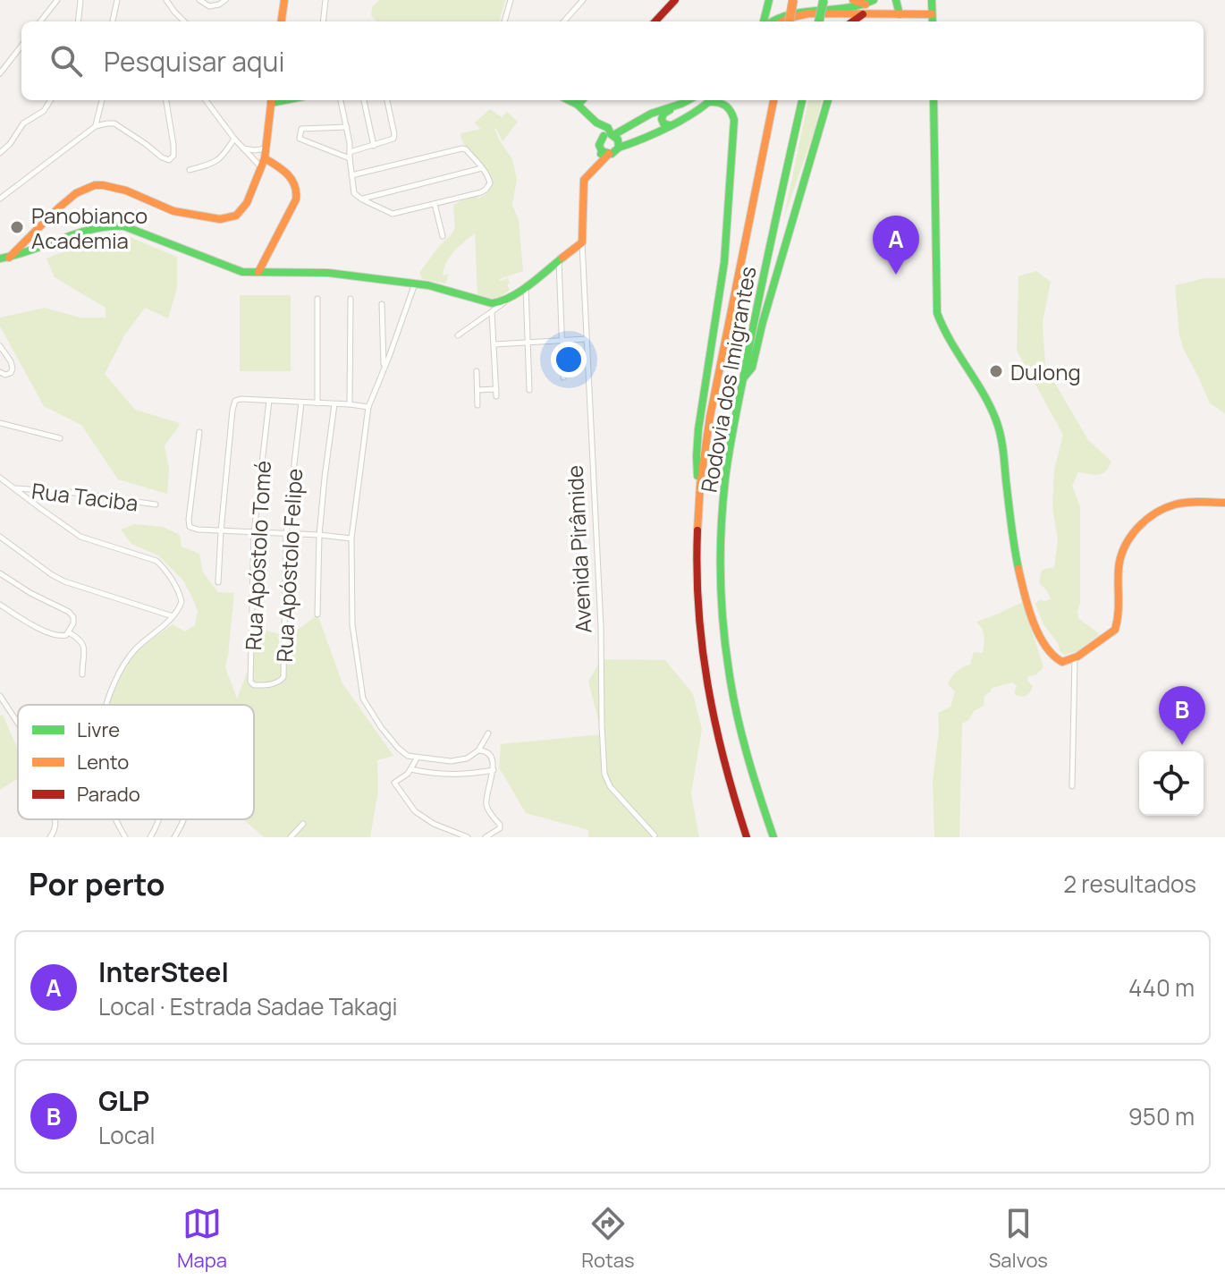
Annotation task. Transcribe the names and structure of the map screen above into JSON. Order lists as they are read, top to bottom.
{
  "streets": {
    "main road": ["Rodovia dos Imigrantes"],
    "street": [
      "Rua Taciba",
      "Avenida Pirâmide",
      "Rua Apóstolo Tomé",
      "Rua Apóstolo Felipe"
    ]
  },
  "crossings": [
    ["Rua Apóstolo Tomé", "Rua Apóstolo Felipe"]
  ],
  "places": ["Panobianco Academia", "Dulong"],
  "legend": ["Livre", "Lento", "Parado"],
  "page": {
    "search": "Pesquisar aqui",
    "pins": ["A", "B"],
    "heading": ["Por perto", "2 resultados"],
    "list": [
      {
        "mark": "A",
        "name": "InterSteel",
        "note": "Local · Estrada Sadae Takagi",
        "value": "440 m"
      },
      {
        "mark": "B",
        "name": "GLP",
        "note": "Local",
        "value": "950 m"
      }
    ],
    "nav": ["Mapa", "Rotas", "Salvos"]
  }
}
